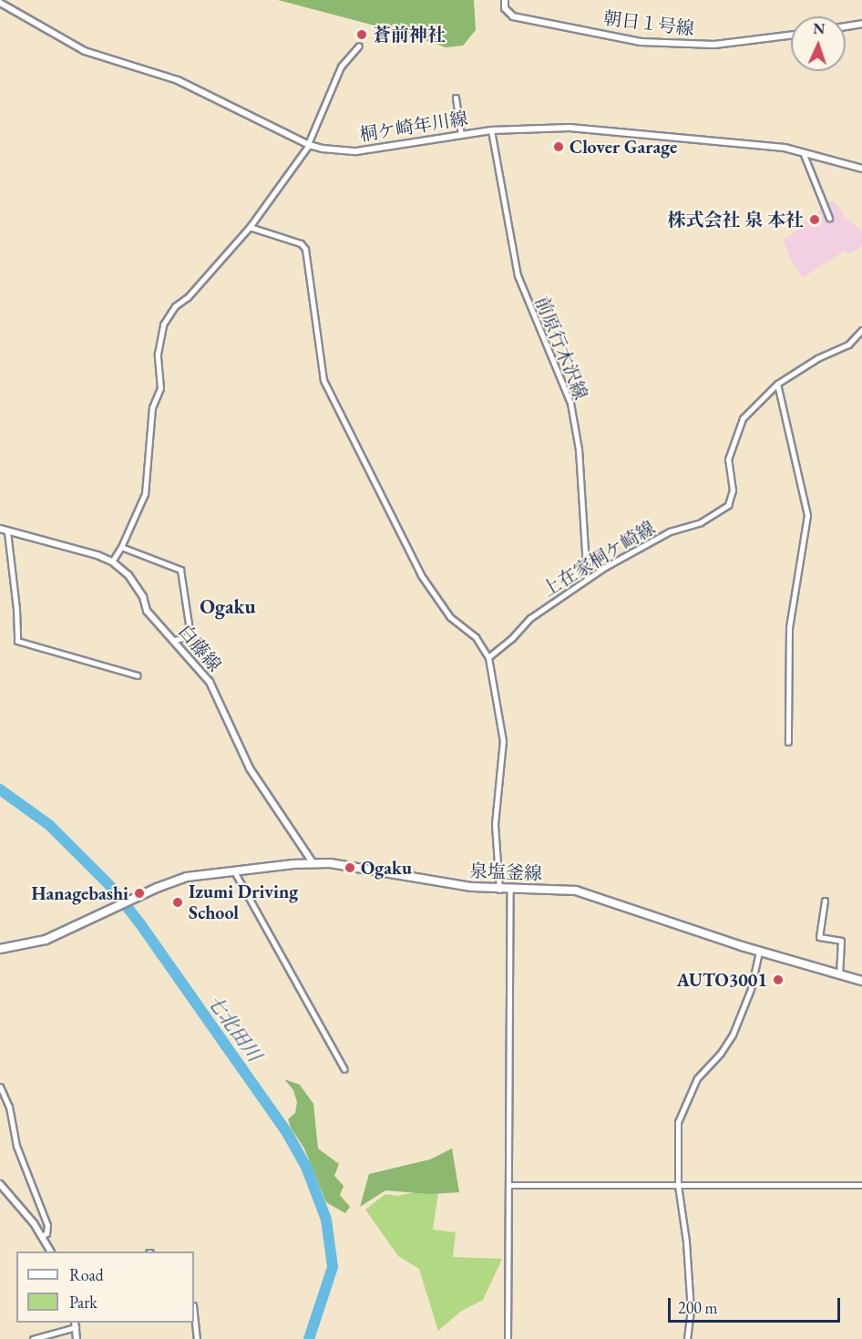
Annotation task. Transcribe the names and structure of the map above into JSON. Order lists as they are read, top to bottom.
{
  "streets": {
    "main road": ["泉塩釜線"],
    "street": [
      "朝日１号線",
      "桐ケ崎年川線",
      "前原行木沢線",
      "上在家桐ケ崎線",
      "白藤線"
    ]
  },
  "crossings": [
    ["桐ケ崎年川線", "前原行木沢線"],
    ["前原行木沢線", "上在家桐ケ崎線"],
    ["白藤線", "泉塩釜線"]
  ],
  "districts": ["Ogaku"],
  "water": ["七北田川"],
  "places": [
    "蒼前神社",
    "Clover Garage",
    "株式会社 泉 本社",
    "Ogaku",
    "Hanagebashi",
    "Izumi Driving School",
    "AUTO3001"
  ],
  "legend": ["Road", "Park"],
  "scale_bar": "200 m",
  "north": "top"
}
